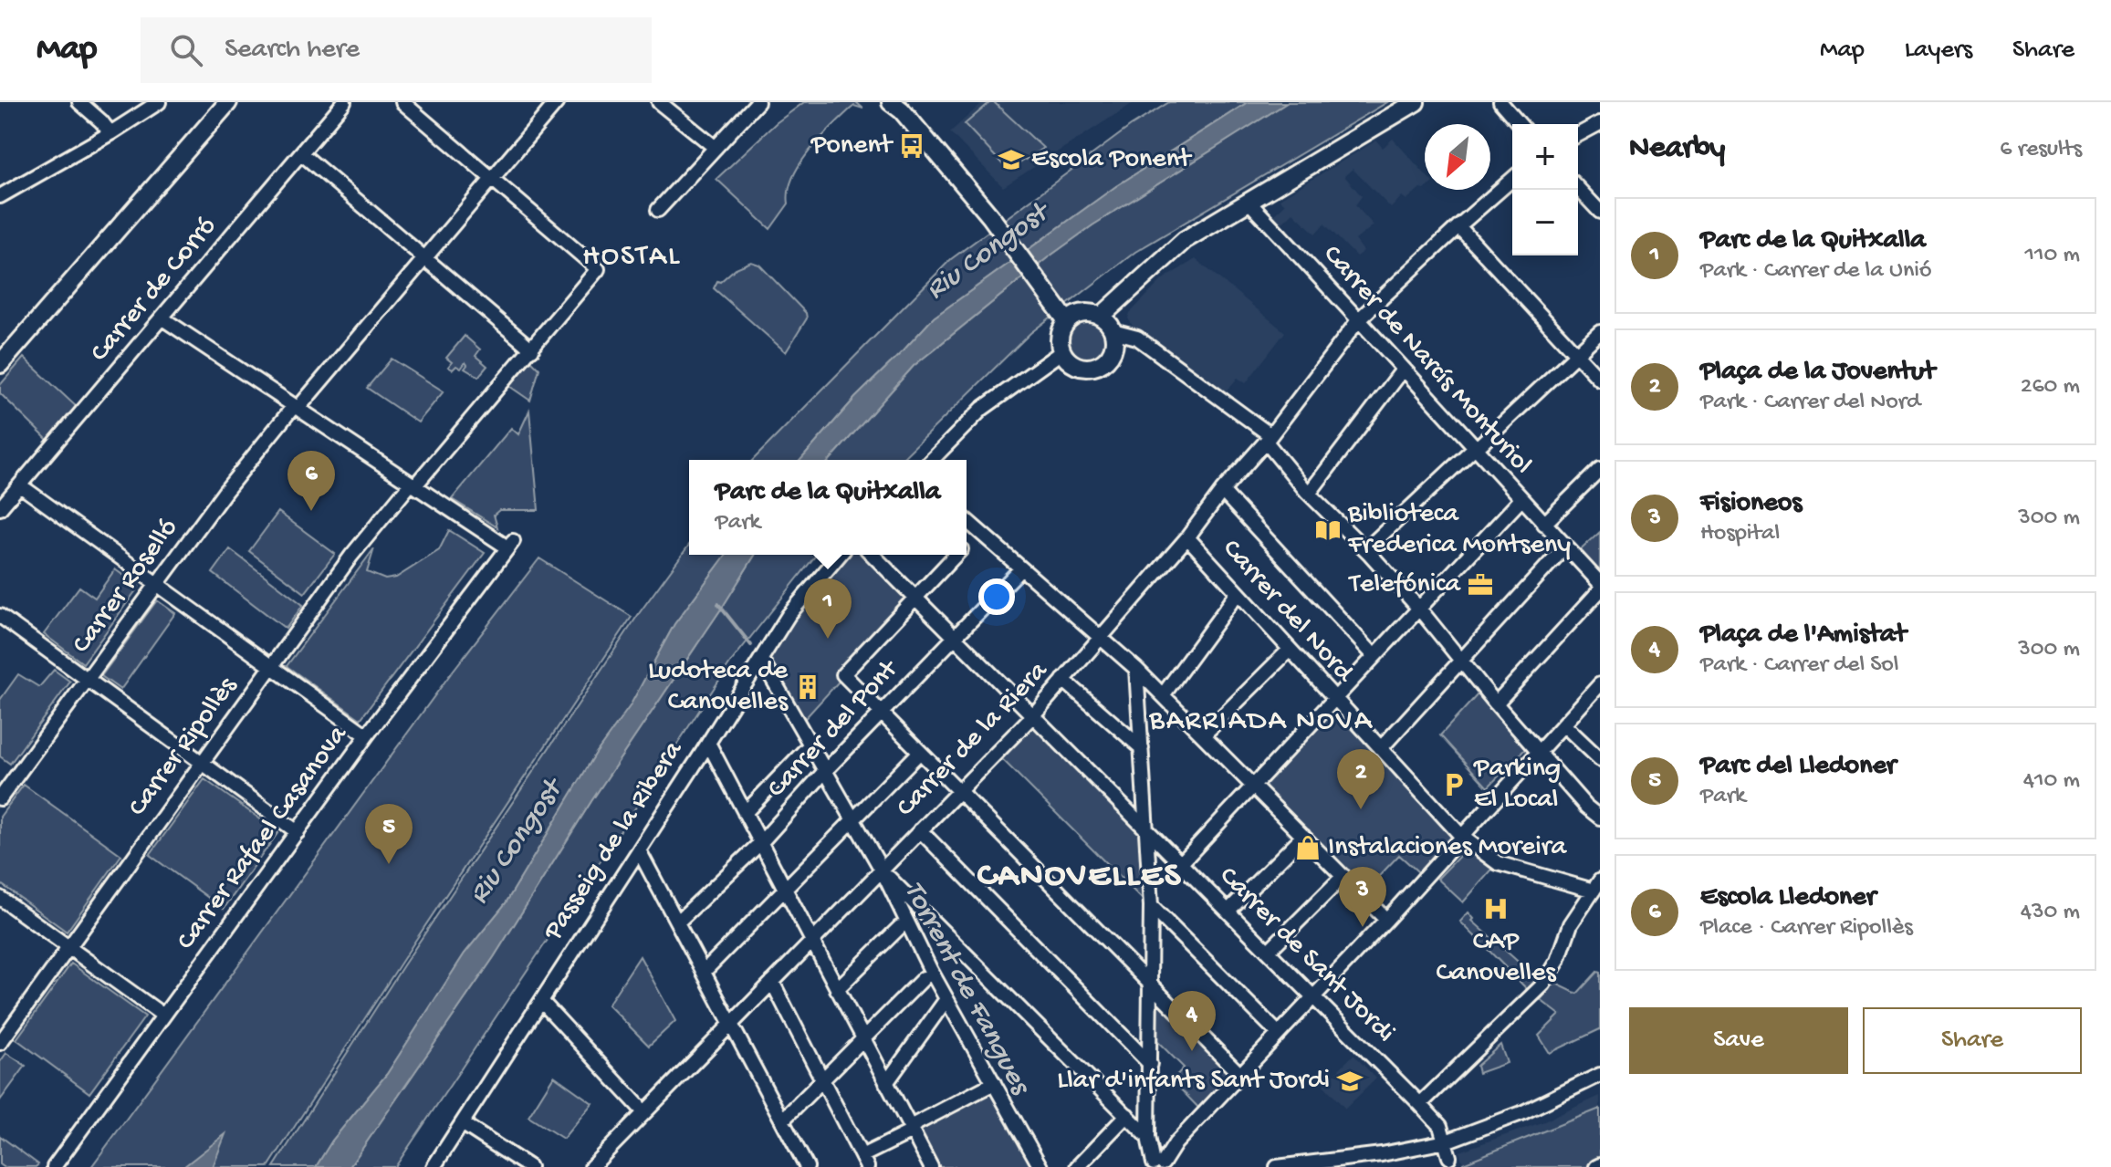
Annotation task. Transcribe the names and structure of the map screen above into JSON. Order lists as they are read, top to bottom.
{
  "streets": {
    "street": [
      "Carrer de Corró",
      "Carrer de Narcís Monturiol",
      "Carrer Roselló",
      "Carrer del Nord",
      "Carrer del Pont",
      "Carrer de la Riera",
      "Carrer Ripollès",
      "Carrer Rafael Casanova",
      "Passeig de la Ribera",
      "Carrer de Sant Jordi"
    ]
  },
  "crossings": [
    ["Carrer de Narcís Monturiol", "Carrer de la Riera"],
    ["Carrer Roselló", "Carrer Ripollès"],
    ["Carrer del Nord", "Carrer de la Riera"],
    ["Carrer del Pont", "Carrer de Sant Jordi"],
    ["Carrer de la Riera", "Carrer de Sant Jordi"],
    ["Carrer Ripollès", "Carrer Rafael Casanova"]
  ],
  "districts": ["HOSTAL", "BARRIADA NOVA", "CANOVELLES"],
  "water": ["Riu Congost", "Torrent de Fangues"],
  "places": {
    "bus stop": ["Ponent"],
    "school or university": ["Escola Ponent", "Llar d'infants Sant Jordi"],
    "library": ["Biblioteca Frederica Montseny"],
    "office": ["Telefónica"],
    "building": ["Ludoteca de Canovelles"],
    "parking": ["Parking El Local"],
    "shop": ["Instalaciones Moreira"],
    "hospital": ["CAP Canovelles"]
  },
  "north": "bottom left",
  "page": {
    "header": "Map",
    "search": "Search here",
    "nav": ["Map", "Layers", "Share"],
    "heading": ["Nearby", "6 results"],
    "map_buttons": ["+", "−"],
    "list": [
      {
        "mark": "1",
        "name": "Parc de la Quitxalla",
        "note": "Park · Carrer de la Unió",
        "value": "110 m"
      },
      {
        "mark": "2",
        "name": "Plaça de la Joventut",
        "note": "Park · Carrer del Nord",
        "value": "260 m"
      },
      {
        "mark": "3",
        "name": "Fisioneos",
        "note": "Hospital",
        "value": "300 m"
      },
      {
        "mark": "4",
        "name": "Plaça de l'Amistat",
        "note": "Park · Carrer del Sol",
        "value": "300 m"
      },
      {
        "mark": "5",
        "name": "Parc del Lledoner",
        "note": "Park",
        "value": "410 m"
      },
      {
        "mark": "6",
        "name": "Escola Lledoner",
        "note": "Place · Carrer Ripollès",
        "value": "430 m"
      }
    ],
    "pins": [
      "6",
      "1",
      "2",
      "5",
      "3",
      "4"
    ],
    "popup": ["Parc de la Quitxalla", "Park"],
    "buttons": ["Save", "Share"]
  }
}
